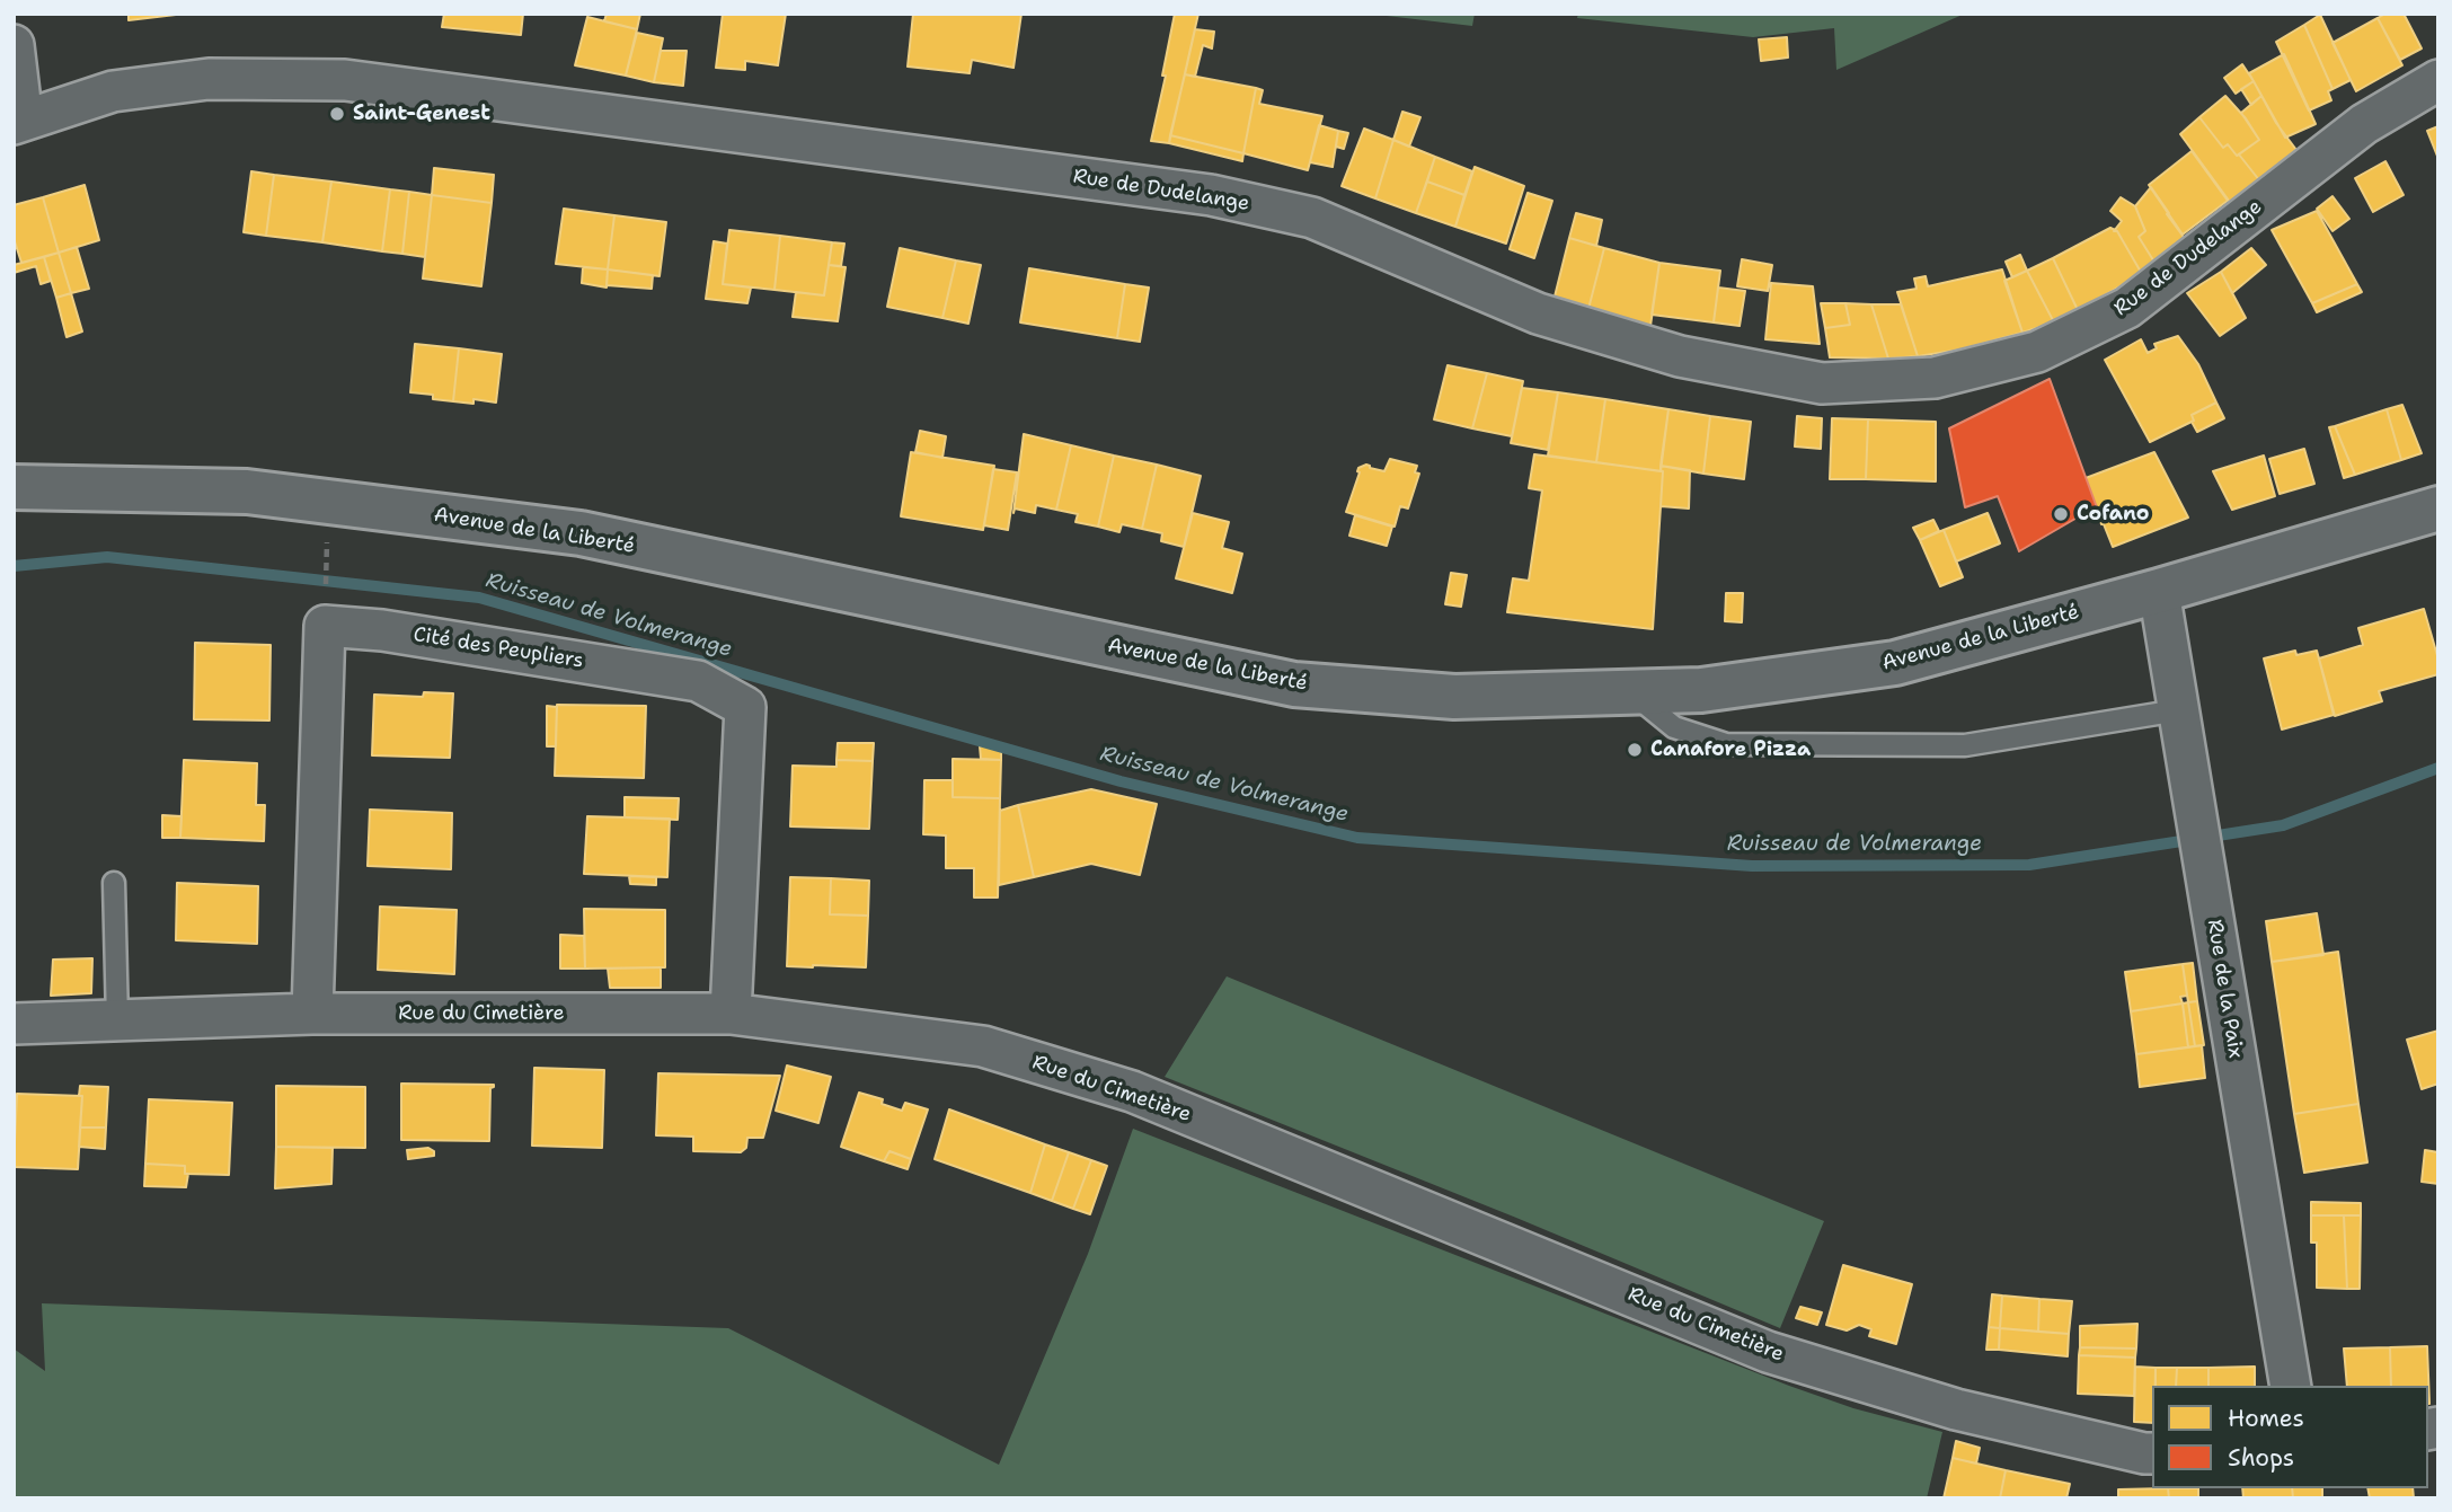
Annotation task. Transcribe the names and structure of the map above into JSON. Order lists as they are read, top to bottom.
{
  "streets": {
    "main road": ["Avenue de la Liberté"],
    "street": [
      "Rue de Dudelange",
      "Cité des Peupliers",
      "Rue de la Paix",
      "Rue du Cimetière"
    ]
  },
  "crossings": [
    ["Avenue de la Liberté", "Rue de la Paix"],
    ["Cité des Peupliers", "Rue du Cimetière"]
  ],
  "water": ["Ruisseau de Volmerange"],
  "places": ["Saint-Genest", "Cofano", "Canafore Pizza"],
  "legend": ["Homes", "Shops"]
}
